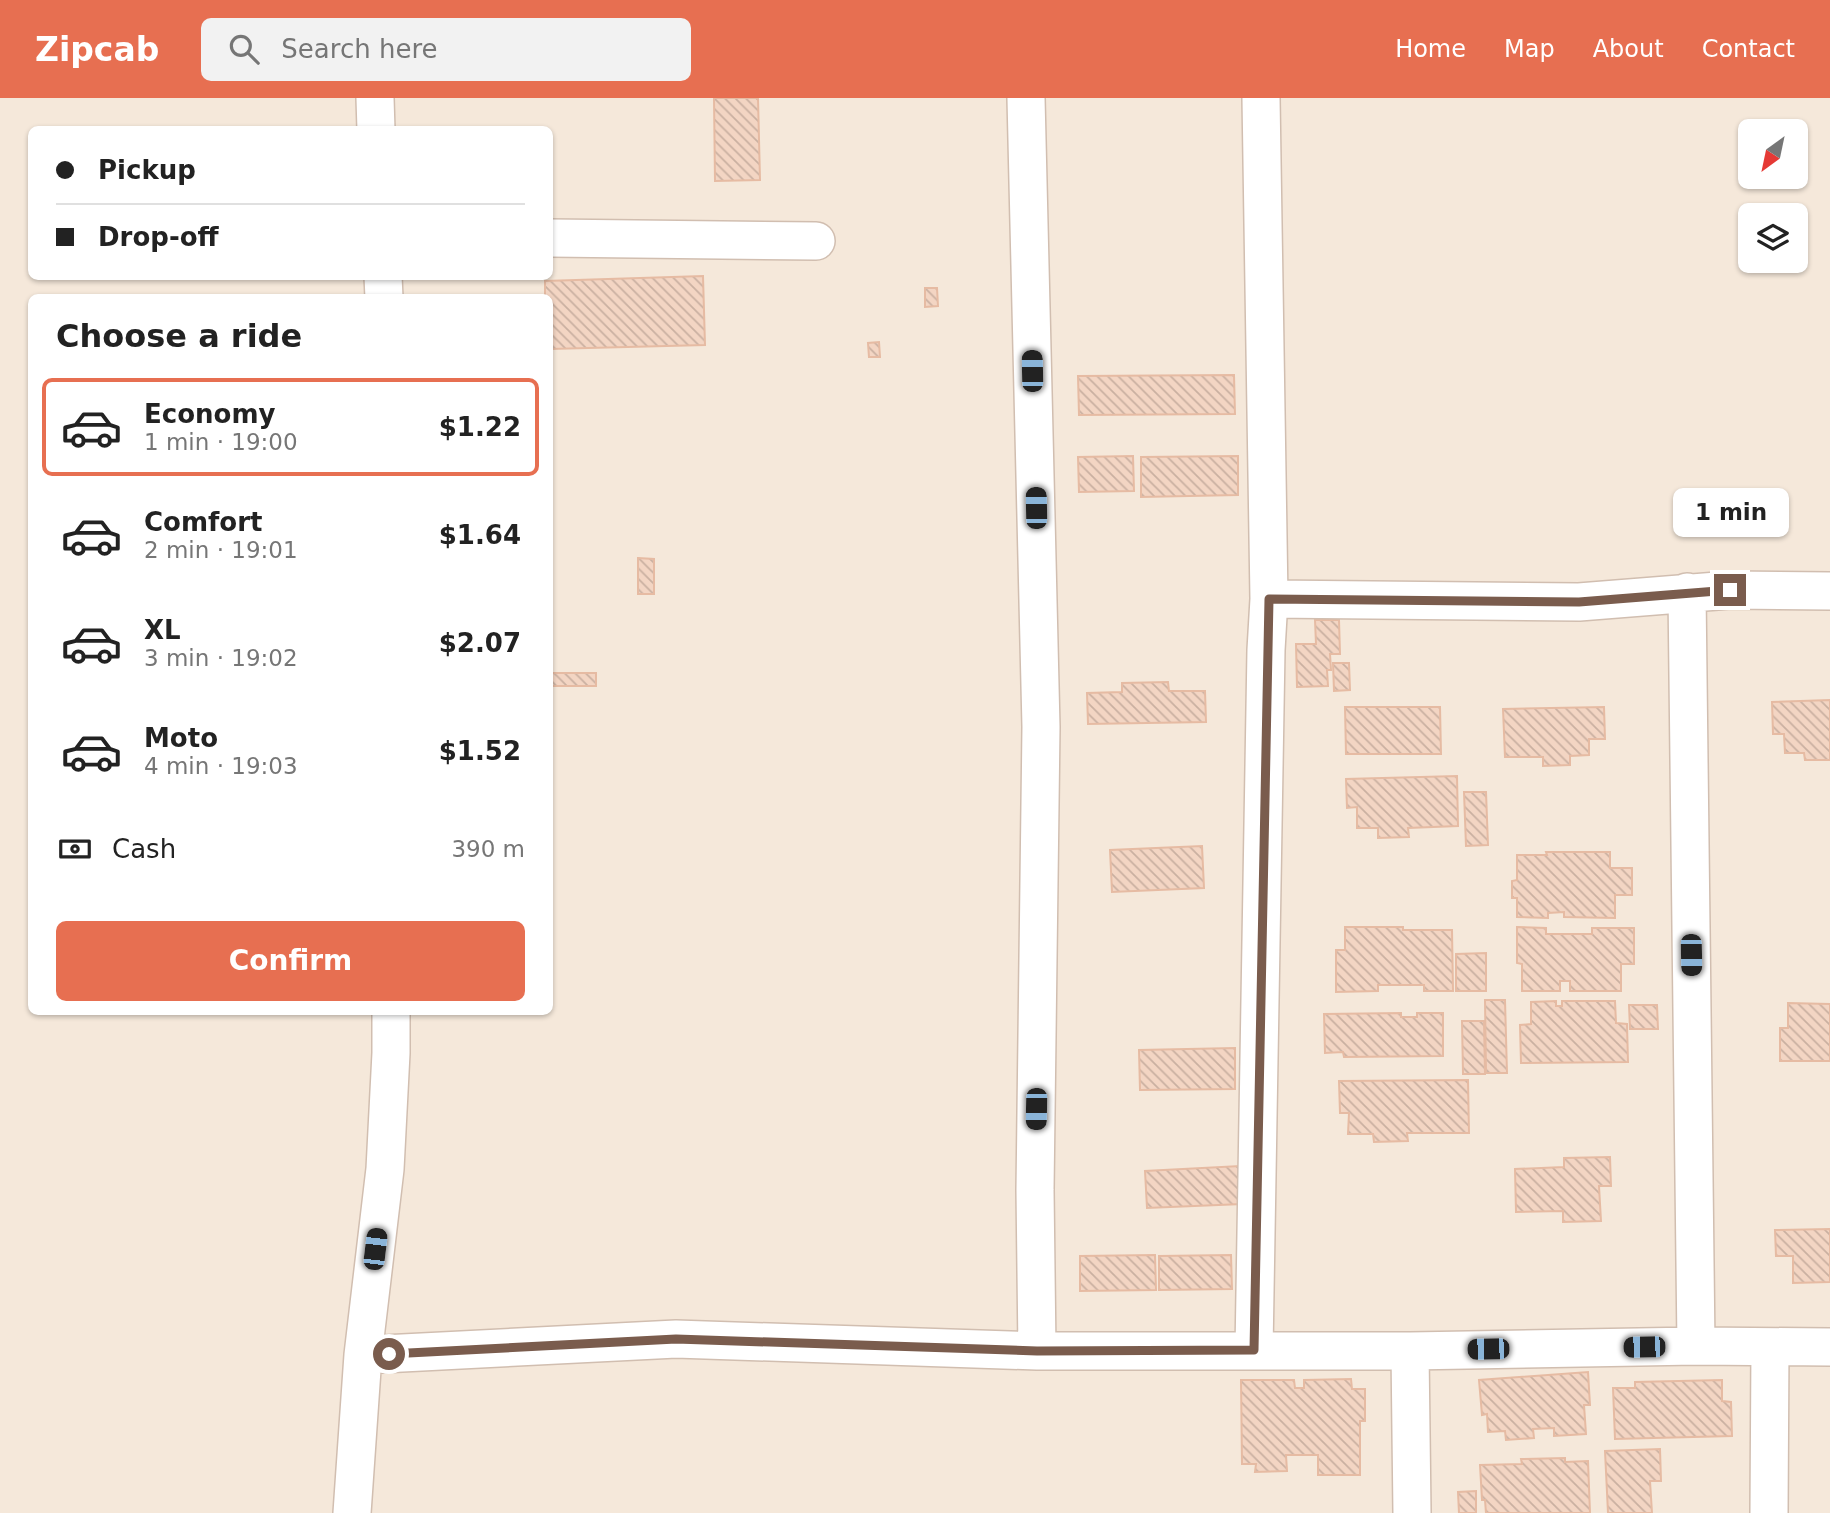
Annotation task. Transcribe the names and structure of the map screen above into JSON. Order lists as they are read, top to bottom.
{
  "north": "bottom left",
  "page": {
    "header": "Zipcab",
    "search": "Search here",
    "nav": [
      "Home",
      "Map",
      "About",
      "Contact"
    ],
    "banner": ["Pickup", "Drop-off"],
    "heading": "Choose a ride",
    "list": [
      {
        "name": "Economy",
        "note": "1 min · 19:00",
        "value": "$1.22"
      },
      {
        "name": "Comfort",
        "note": "2 min · 19:01",
        "value": "$1.64"
      },
      {
        "name": "XL",
        "note": "3 min · 19:02",
        "value": "$2.07"
      },
      {
        "name": "Moto",
        "note": "4 min · 19:03",
        "value": "$1.52"
      }
    ],
    "bubble": "1 min",
    "pay": ["Cash", "390 m"],
    "buttons": "Confirm"
  }
}
